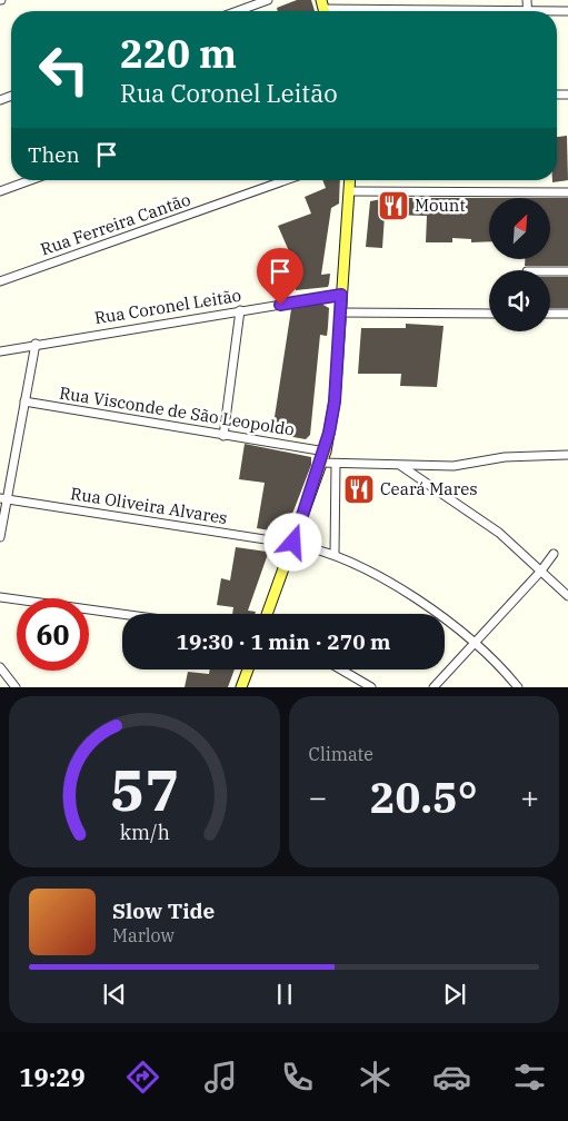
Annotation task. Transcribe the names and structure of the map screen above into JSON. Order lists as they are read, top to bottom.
{
  "streets": {
    "street": [
      "Rua Ferreira Cantão",
      "Rua Coronel Leitão",
      "Rua Visconde de São Leopoldo",
      "Rua Oliveira Alvares"
    ]
  },
  "places": {
    "restaurant": ["Mount", "Ceará Mares"]
  },
  "north": "top right",
  "page": {
    "turn": ["220 m", "Rua Coronel Leitão"],
    "then": "Then",
    "limit": "60",
    "trip": "19:30 · 1 min · 270 m",
    "tile": "Climate",
    "heat": ["−", "20.5°", "+"],
    "song": ["Slow Tide", "Marlow"],
    "tabs": "19:29",
    "gauge": ["57", "km/h"]
  }
}
